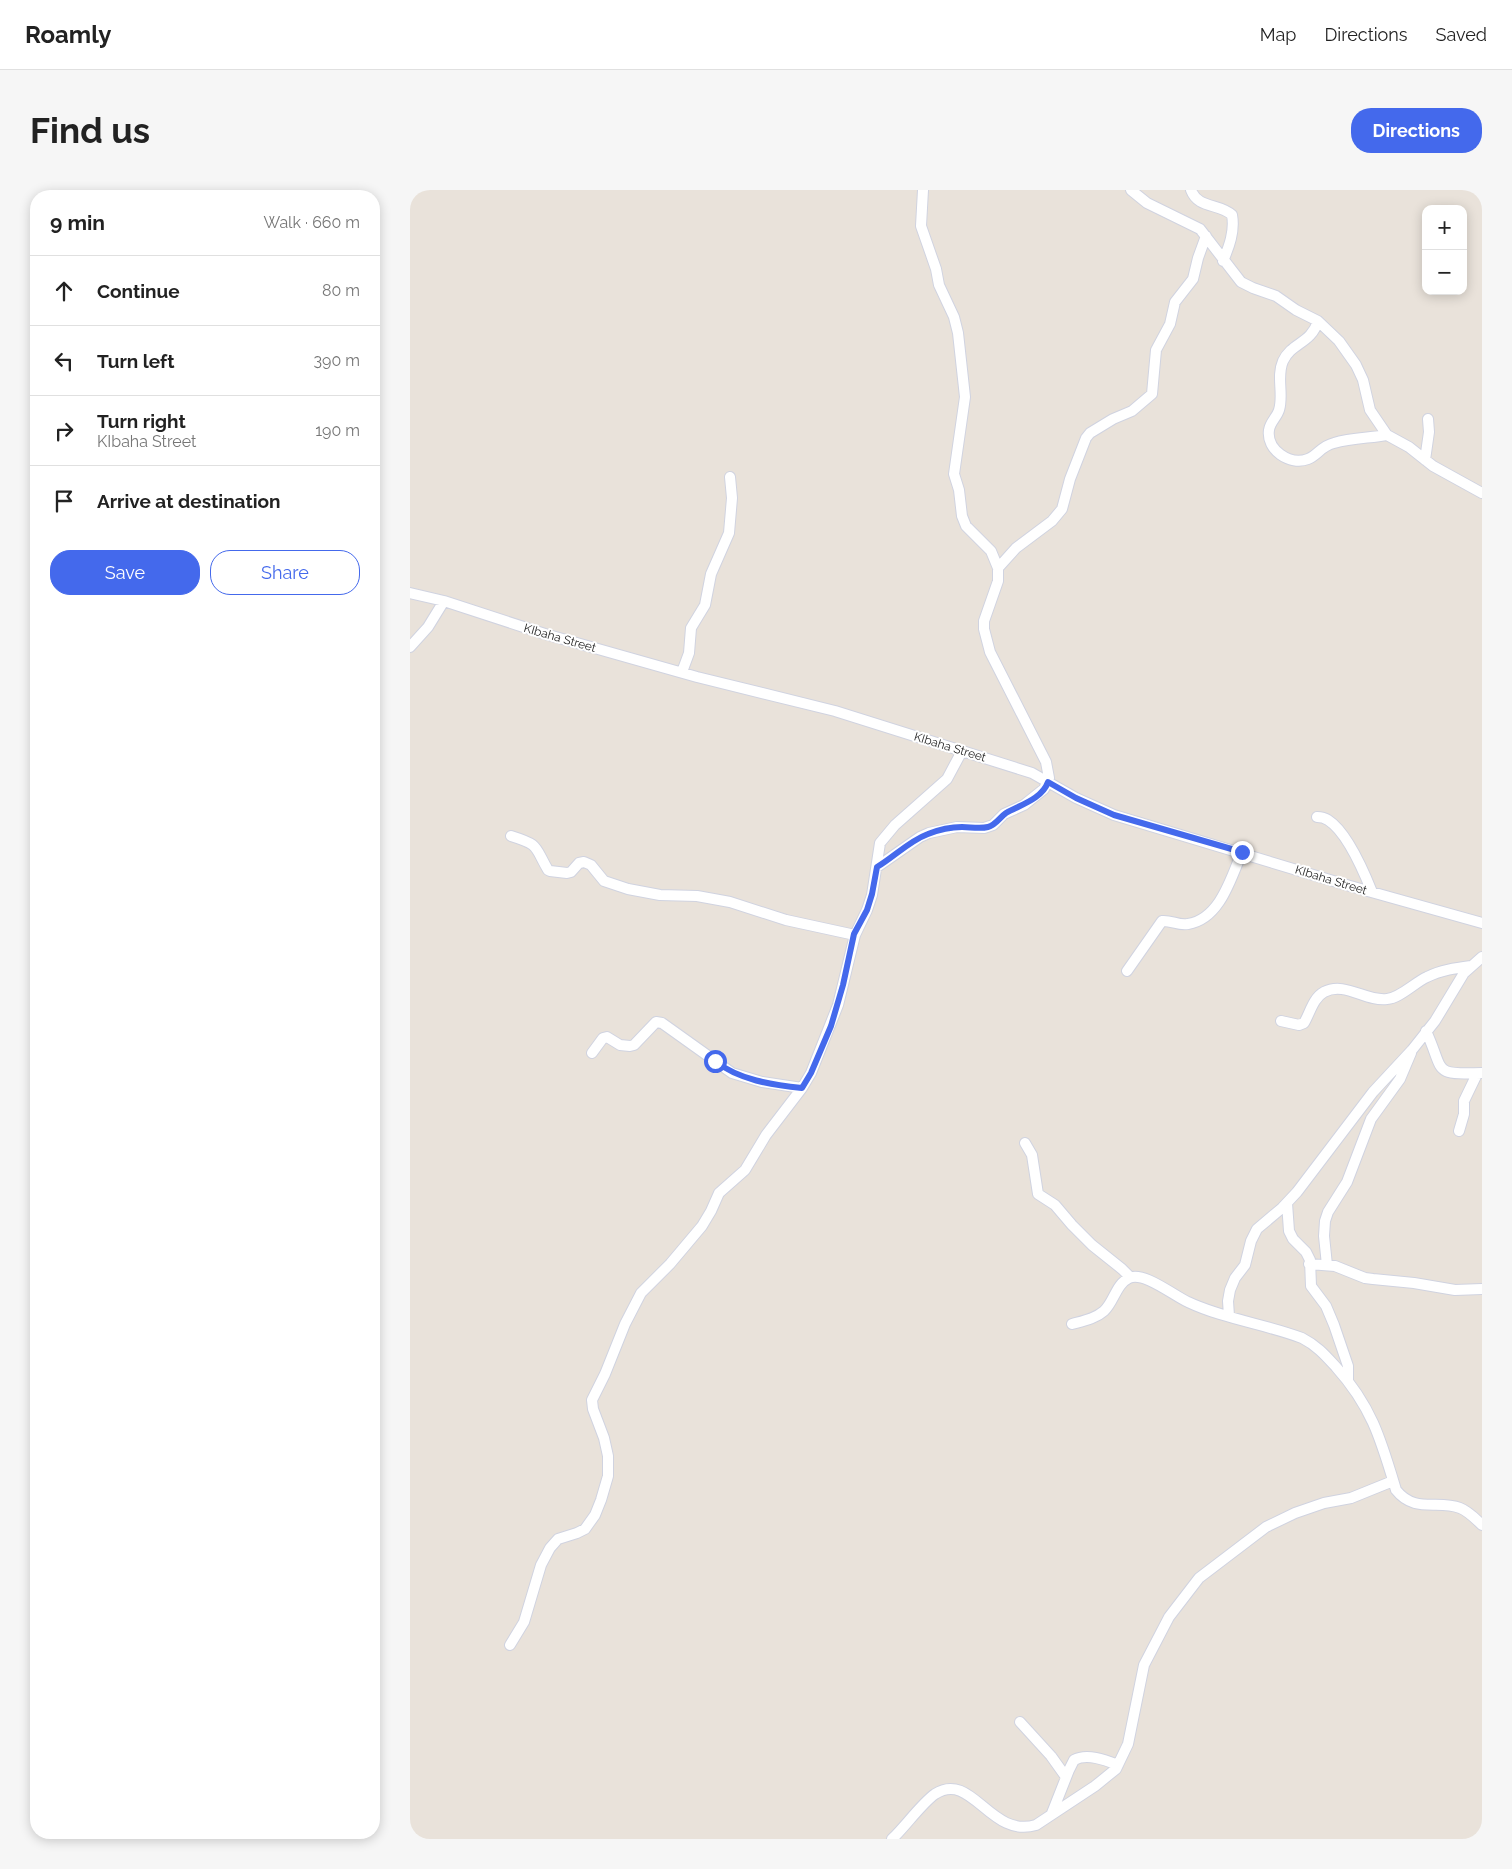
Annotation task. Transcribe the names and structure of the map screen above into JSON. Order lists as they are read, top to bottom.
{
  "streets": {
    "street": ["KIbaha Street"]
  },
  "page": {
    "header": "Roamly",
    "nav": ["Map", "Directions", "Saved"],
    "buttons": [
      "Directions",
      ["Save", "Share"]
    ],
    "title": "Find us",
    "heading": ["9 min", "Walk · 660 m"],
    "map_buttons": ["+", "−"],
    "list": [
      ["Continue", "80 m"],
      ["Turn left", "390 m"],
      ["Turn right", "KIbaha Street", "190 m"],
      "Arrive at destination"
    ]
  }
}
